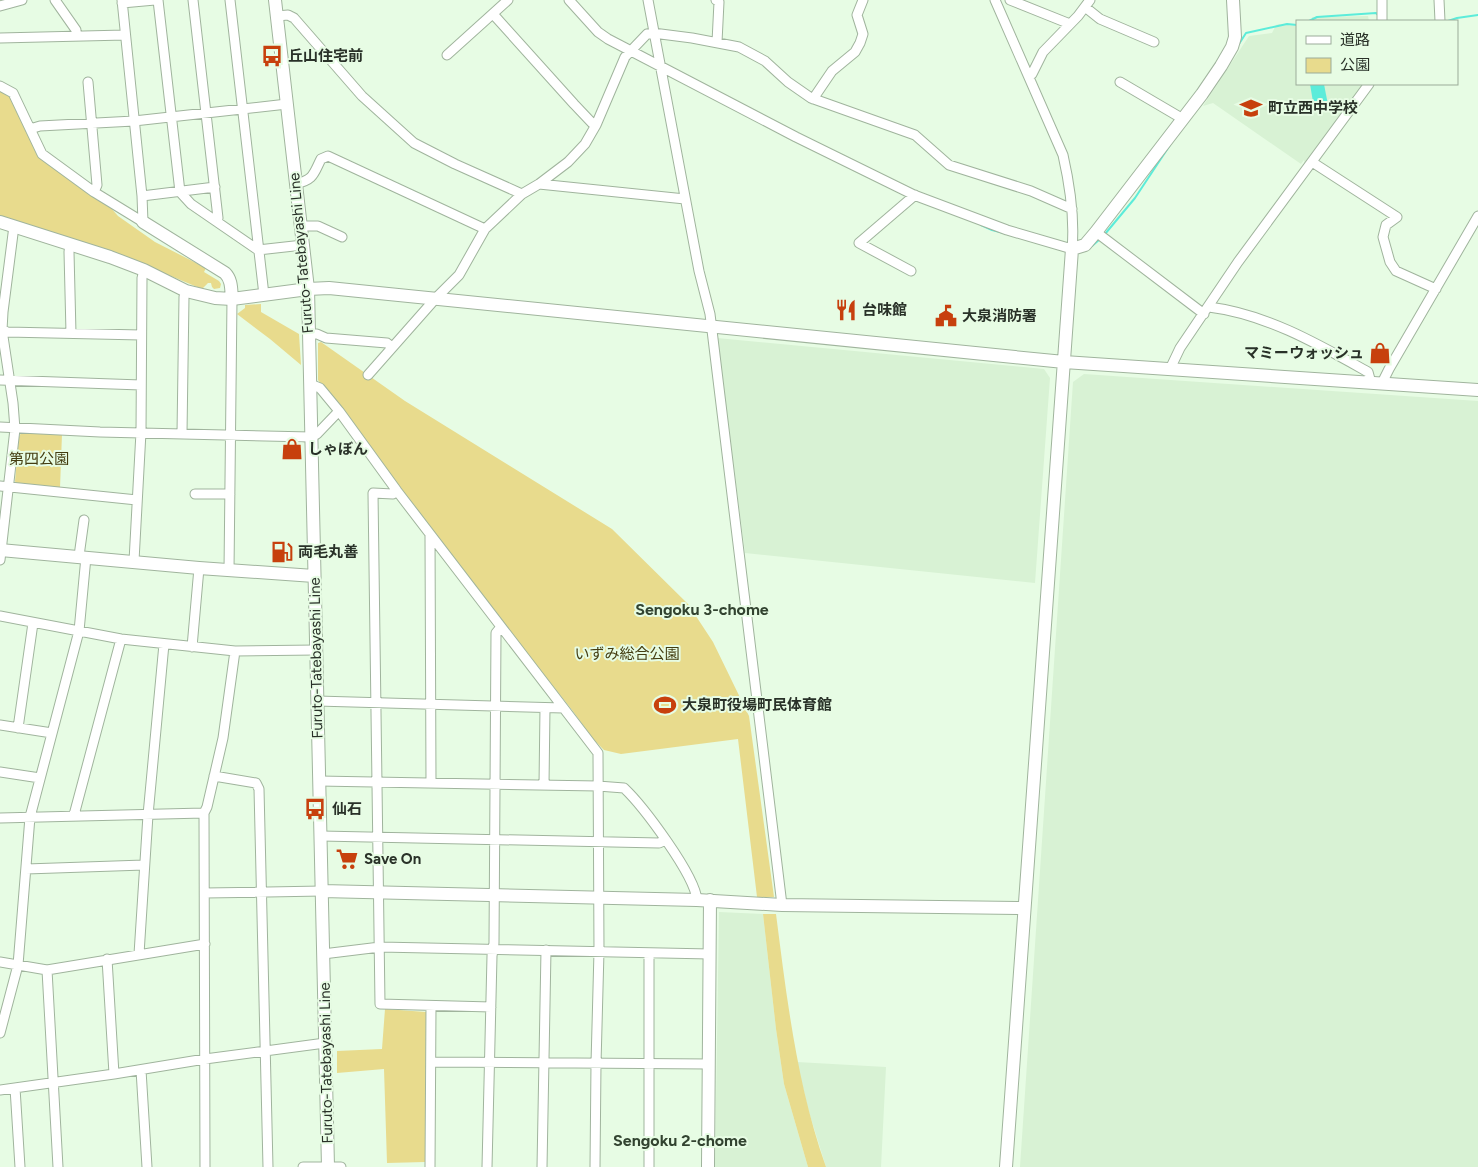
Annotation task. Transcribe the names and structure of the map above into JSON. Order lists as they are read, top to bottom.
{
  "streets": {
    "street": ["Furuto-Tatebayashi Line"]
  },
  "districts": ["Sengoku 3-chome", "Sengoku 2-chome"],
  "parks": ["第四公園", "いずみ総合公園"],
  "places": {
    "bus stop": ["丘山住宅前", "仙石"],
    "school or university": ["町立西中学校"],
    "restaurant": ["台味館"],
    "public building": ["大泉消防署"],
    "shop": ["マミーウォッシュ", "しゃぼん"],
    "fuel station": ["両毛丸善"],
    "sports": ["大泉町役場町民体育館"],
    "supermarket": ["Save On"]
  },
  "legend": ["道路", "公園"]
}
